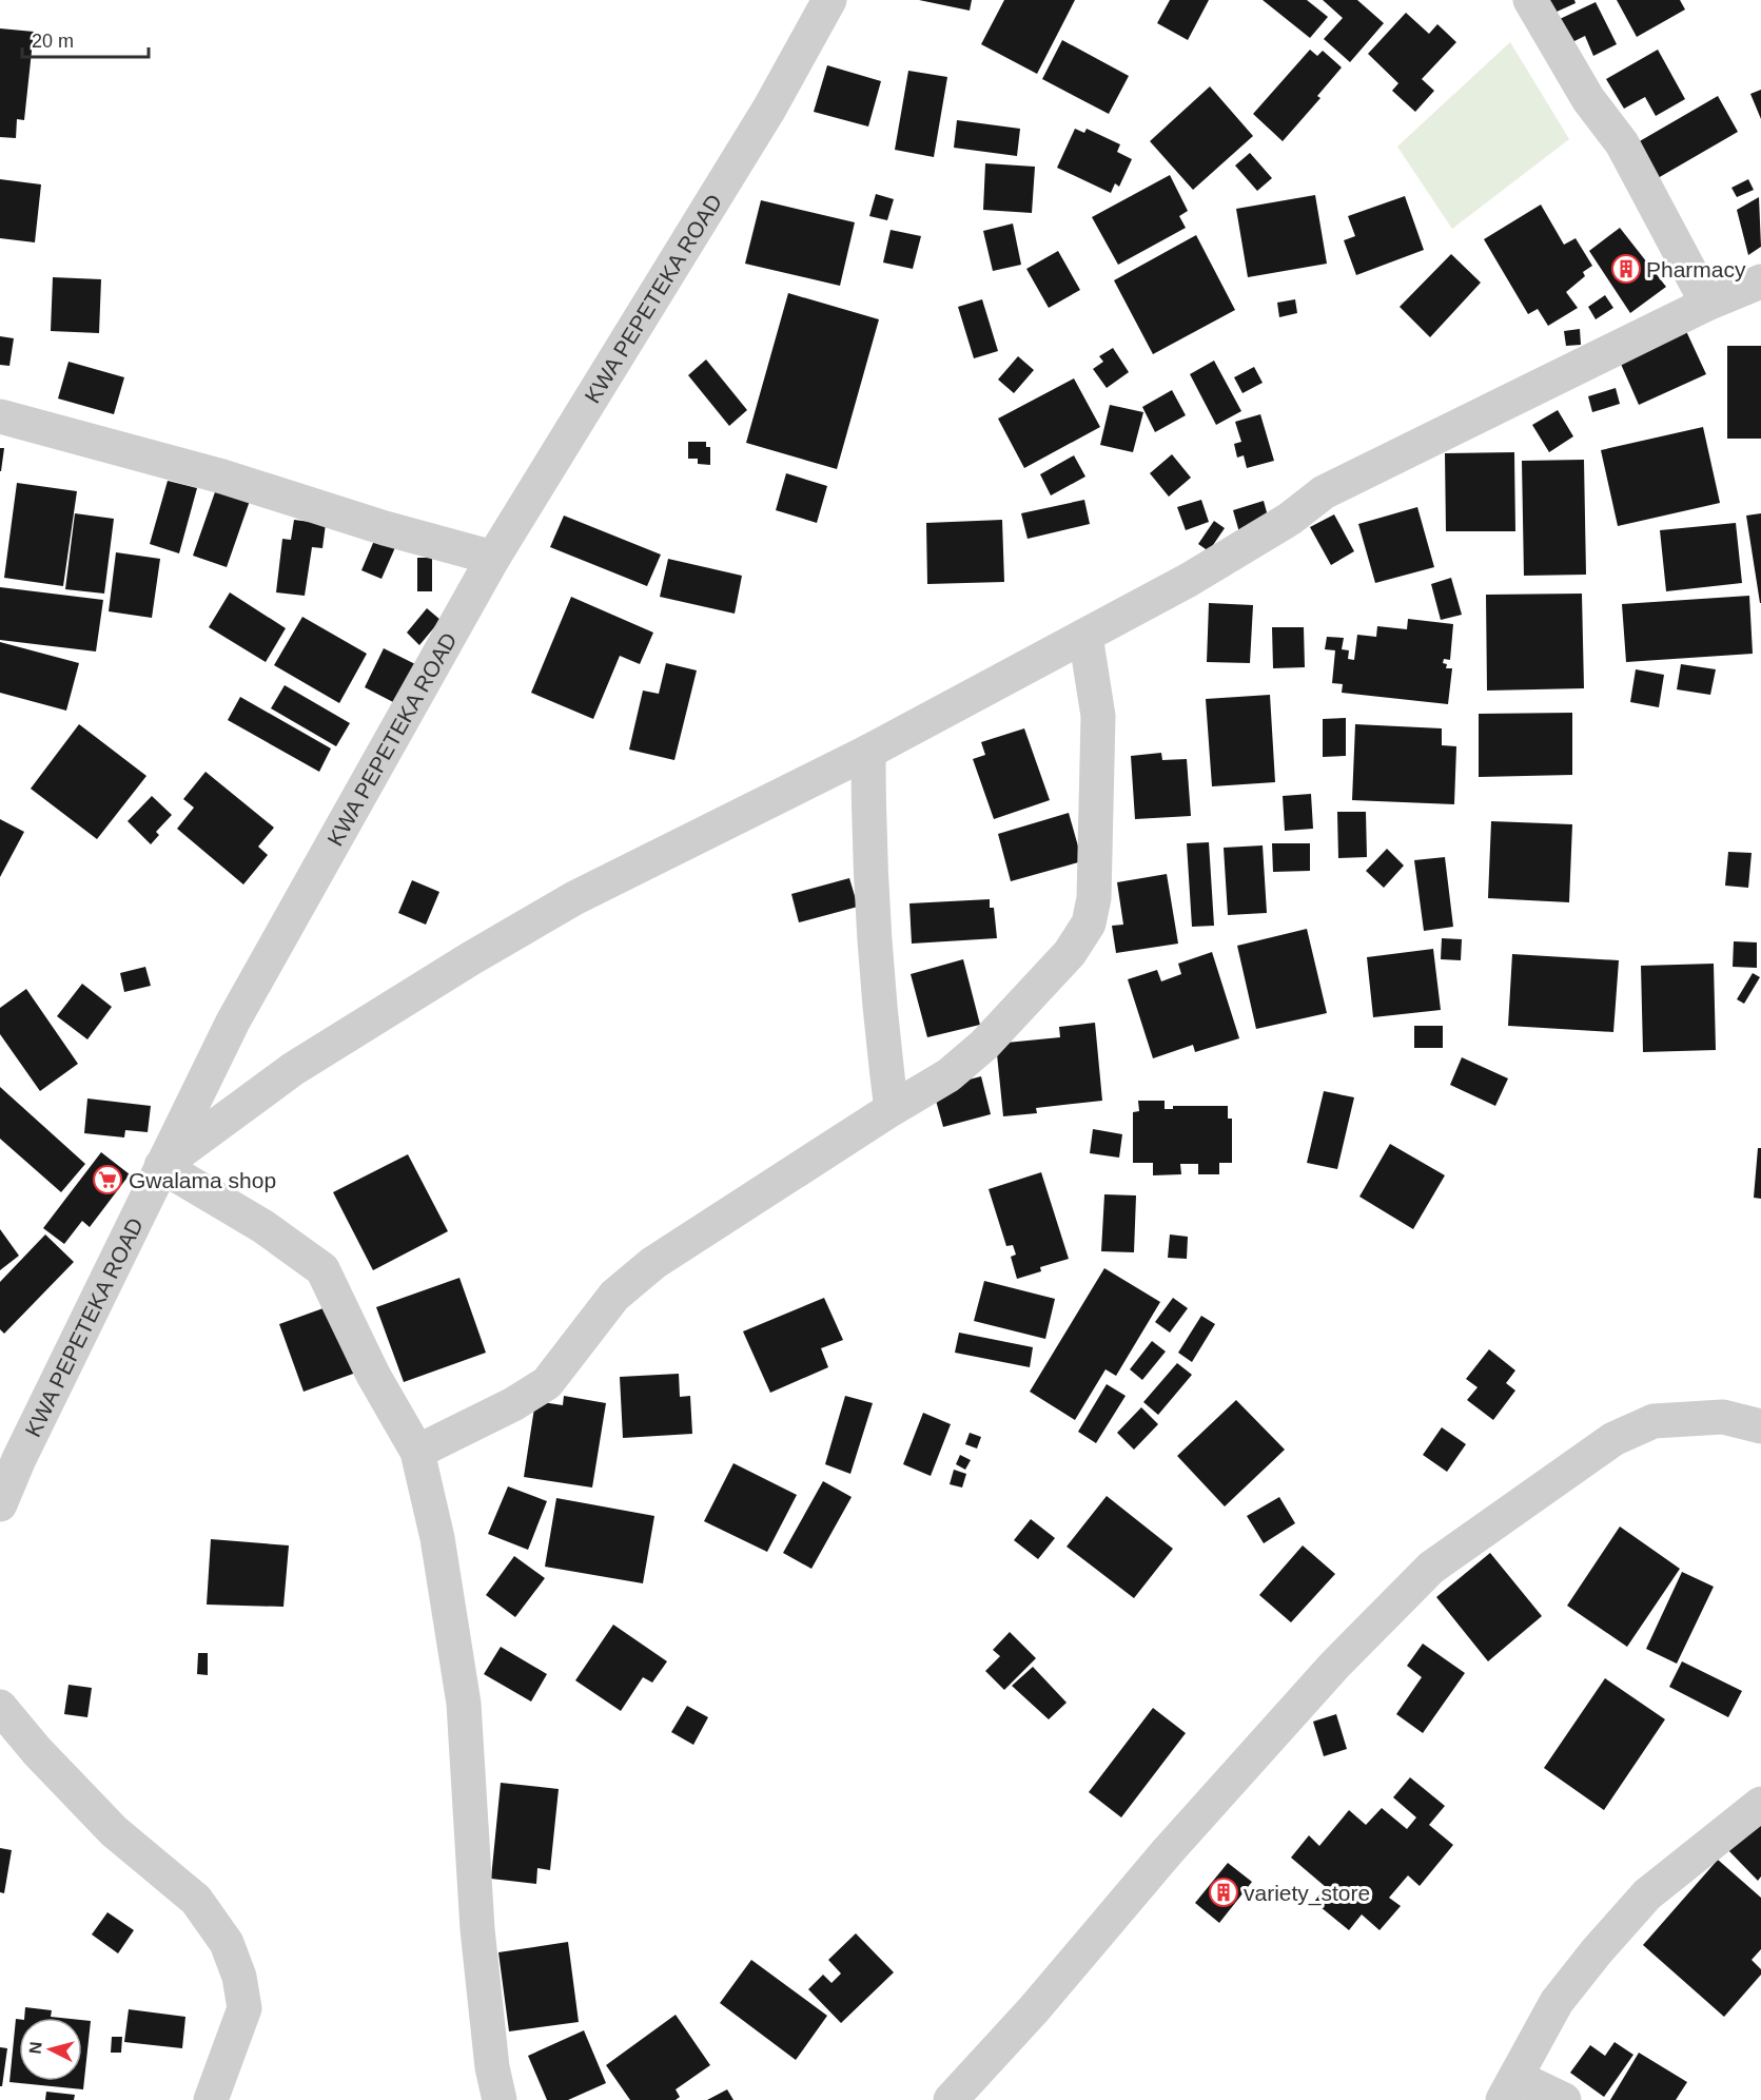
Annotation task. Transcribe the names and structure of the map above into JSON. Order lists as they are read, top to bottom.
{
  "streets": {
    "street": ["KWA PEPETEKA ROAD"]
  },
  "places": {
    "building": ["Pharmacy", "variety_store"],
    "supermarket": ["Gwalama shop"]
  },
  "scale_bar": "20 m",
  "north": "left"
}
